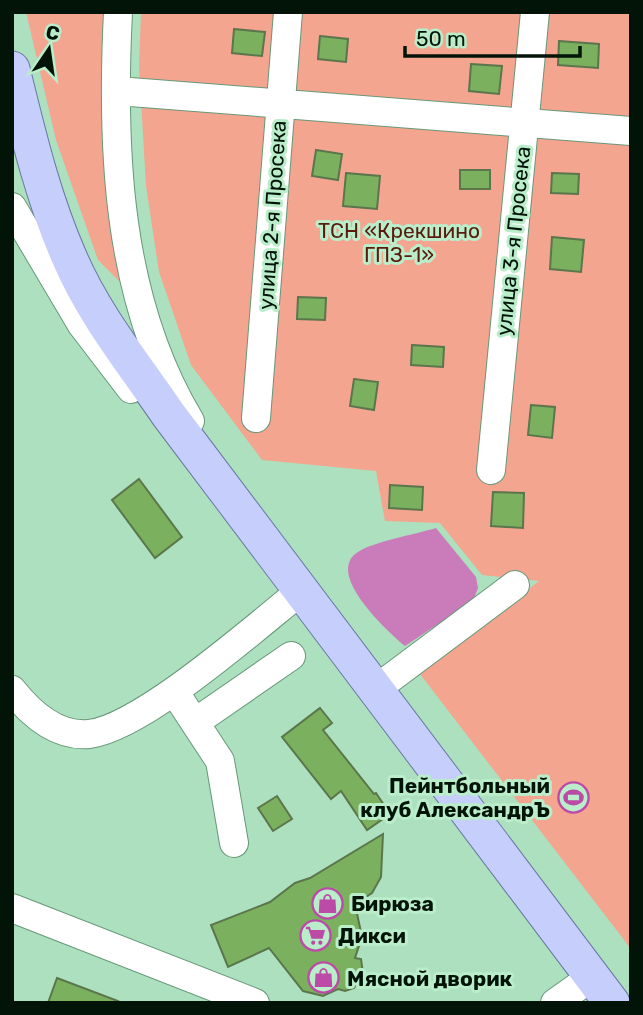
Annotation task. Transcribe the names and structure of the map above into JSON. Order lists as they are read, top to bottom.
{
  "streets": {
    "street": ["улица 2-я Просека", "улица 3-я Просека"]
  },
  "parks": ["ТСН «Крекшино ГПЗ-1»"],
  "places": {
    "sports": ["Пейнтбольный клуб АлександрЪ"],
    "shop": ["Бирюза", "Мясной дворик"],
    "supermarket": ["Дикси"]
  },
  "scale_bar": "50 m",
  "north": "top"
}
